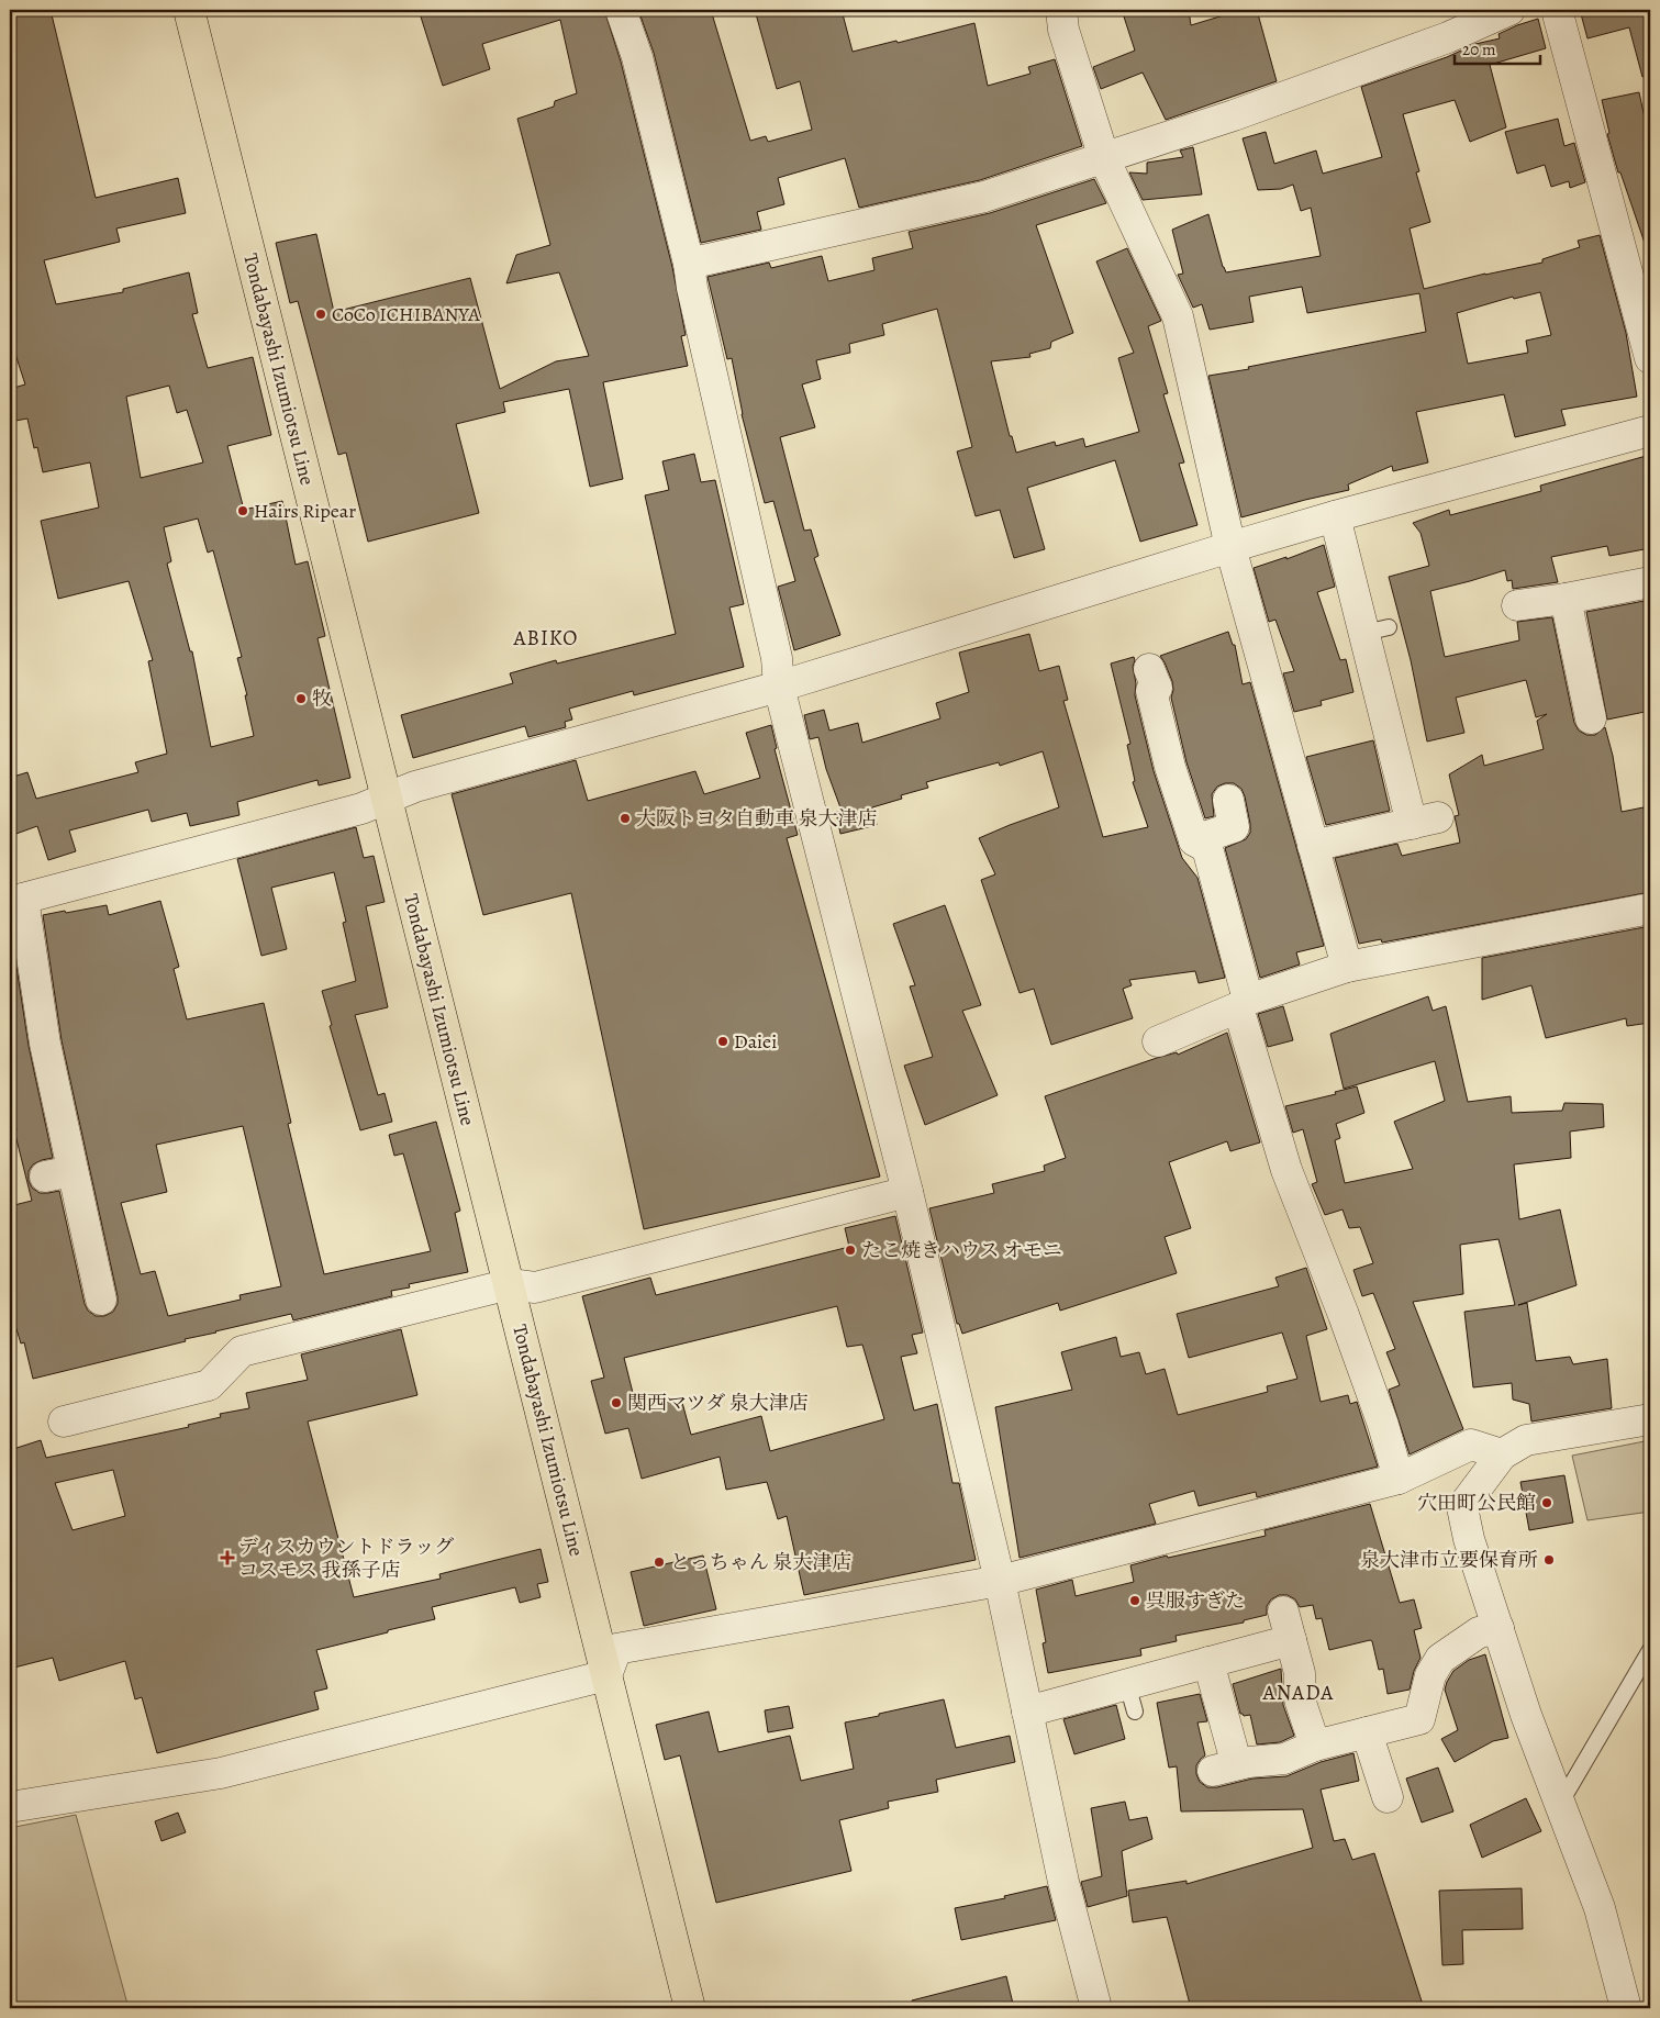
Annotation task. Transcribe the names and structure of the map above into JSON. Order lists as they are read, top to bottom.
{
  "streets": {
    "main road": ["Tondabayashi Izumiotsu Line"]
  },
  "districts": ["ABIKO", "ANADA"],
  "places": {
    "other": [
      "CoCo ICHIBANYA",
      "Hairs Ripear",
      "牧",
      "大阪トヨタ自動車 泉大津店",
      "Daiei",
      "たこ焼きハウス オモニ",
      "関西マツダ 泉大津店",
      "穴田町公民館",
      "泉大津市立要保育所",
      "とっちゃん 泉大津店",
      "呉服すぎた"
    ],
    "health": ["ディスカウントドラッグ コスモス 我孫子店"]
  },
  "scale_bar": "20 m"
}
